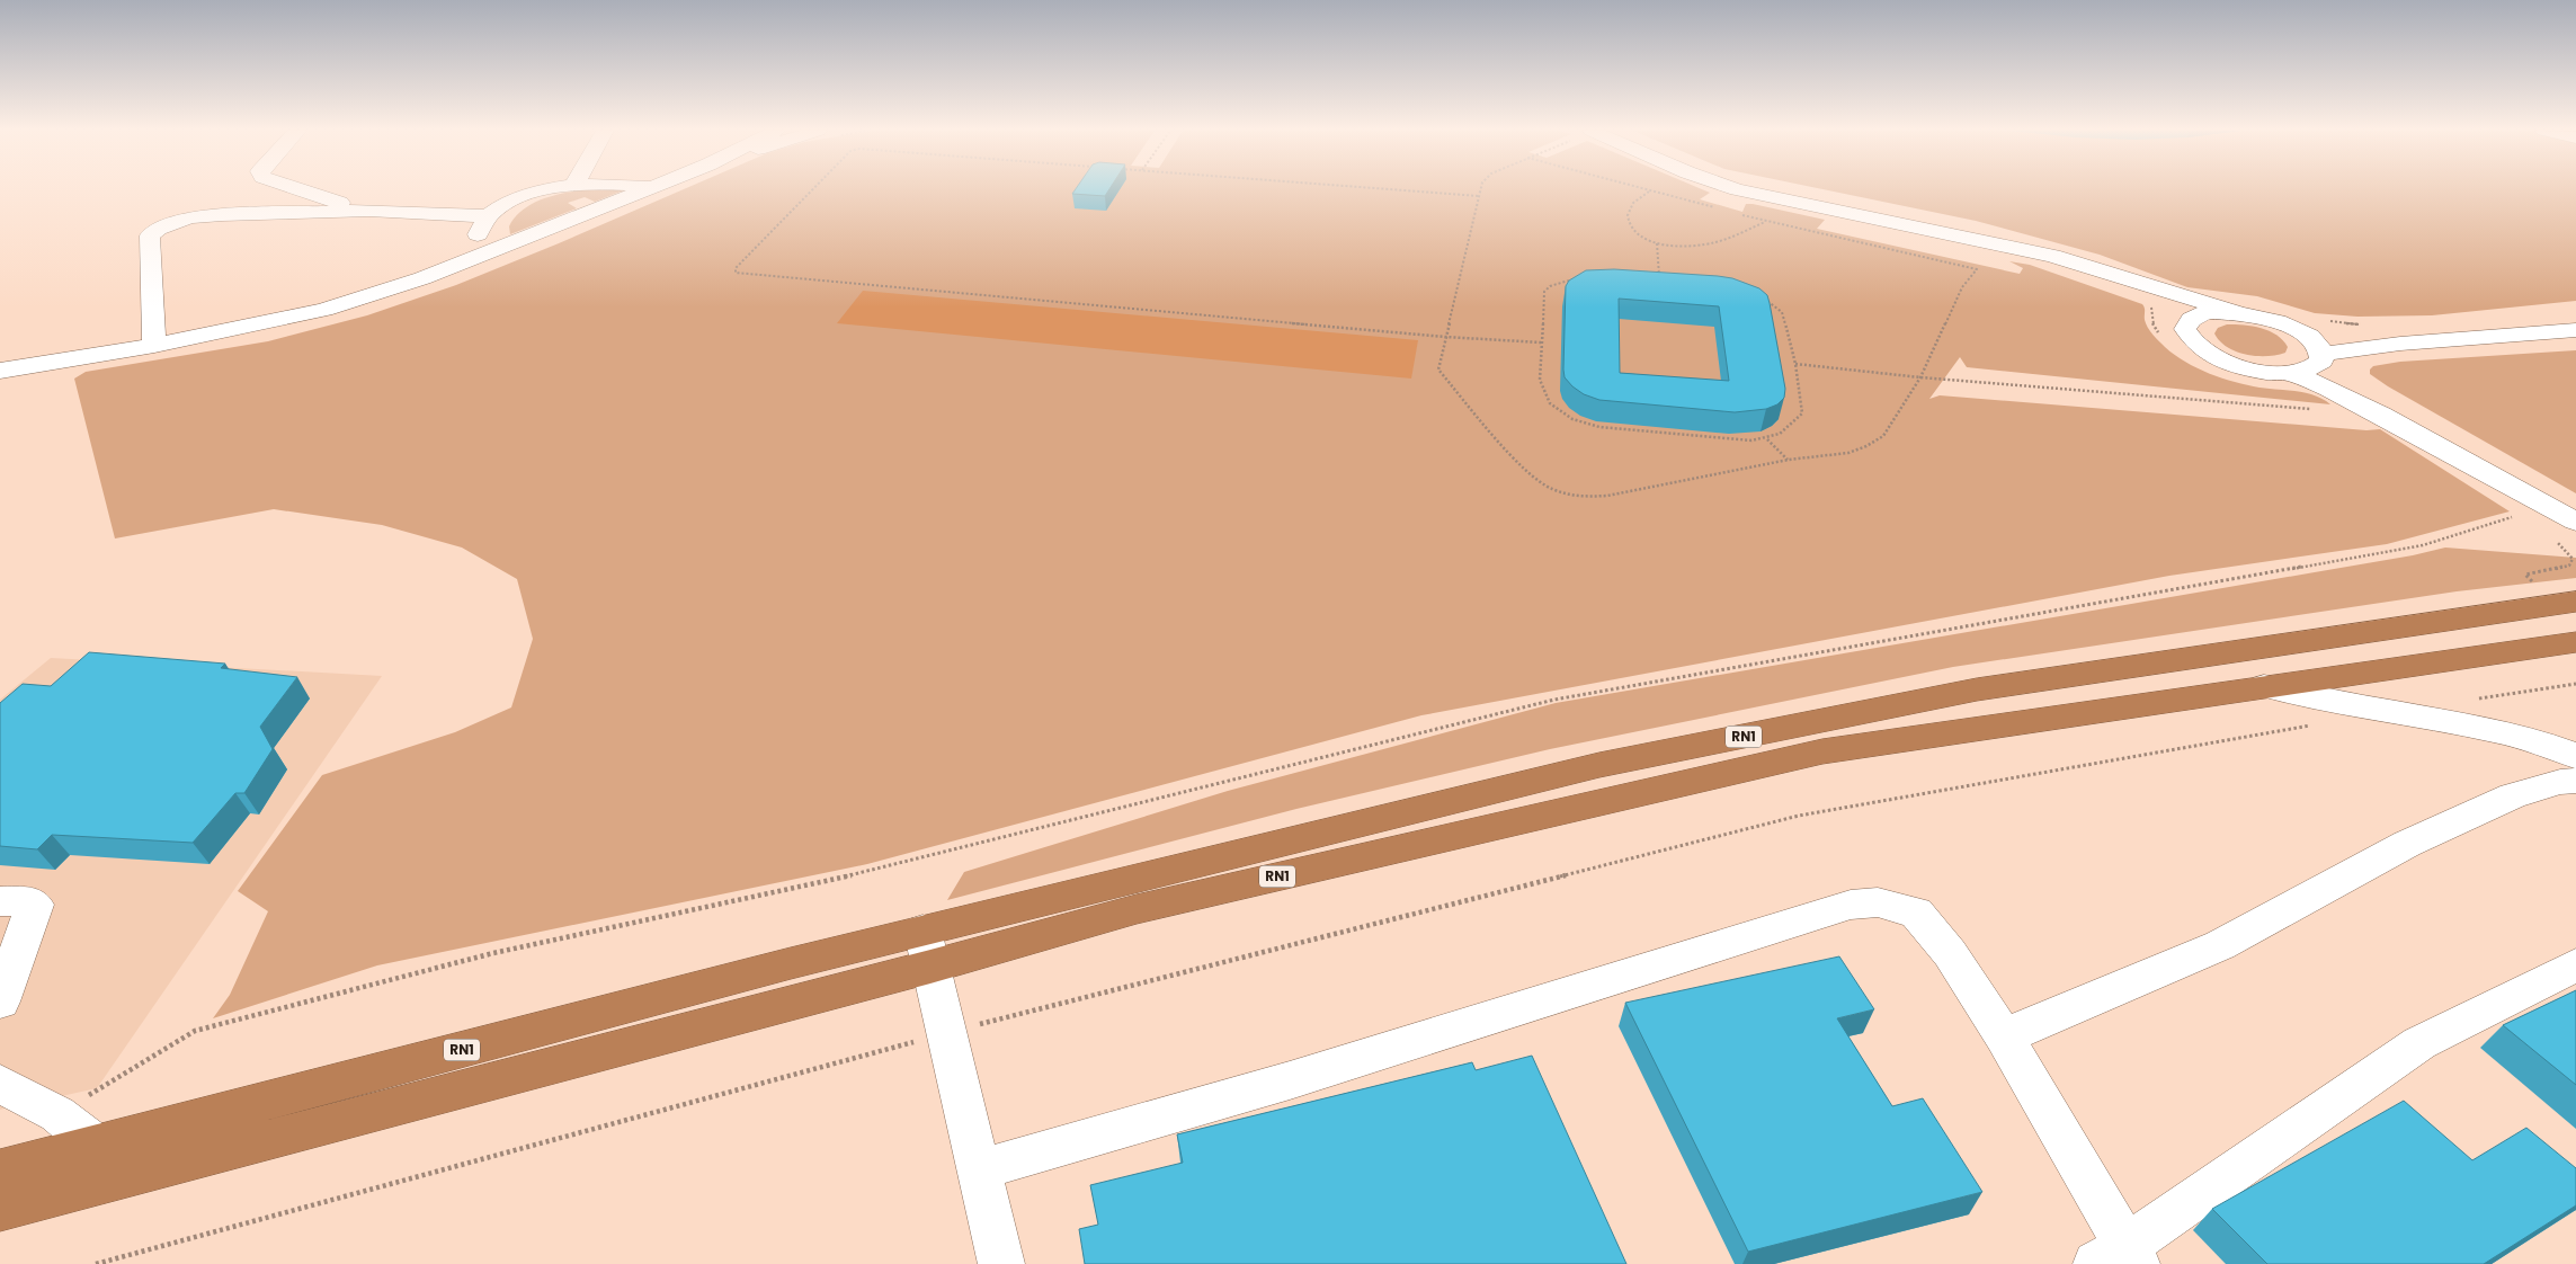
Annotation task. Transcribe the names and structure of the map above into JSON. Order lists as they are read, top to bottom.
{
  "streets": {
    "highway": ["RN1"]
  }
}
